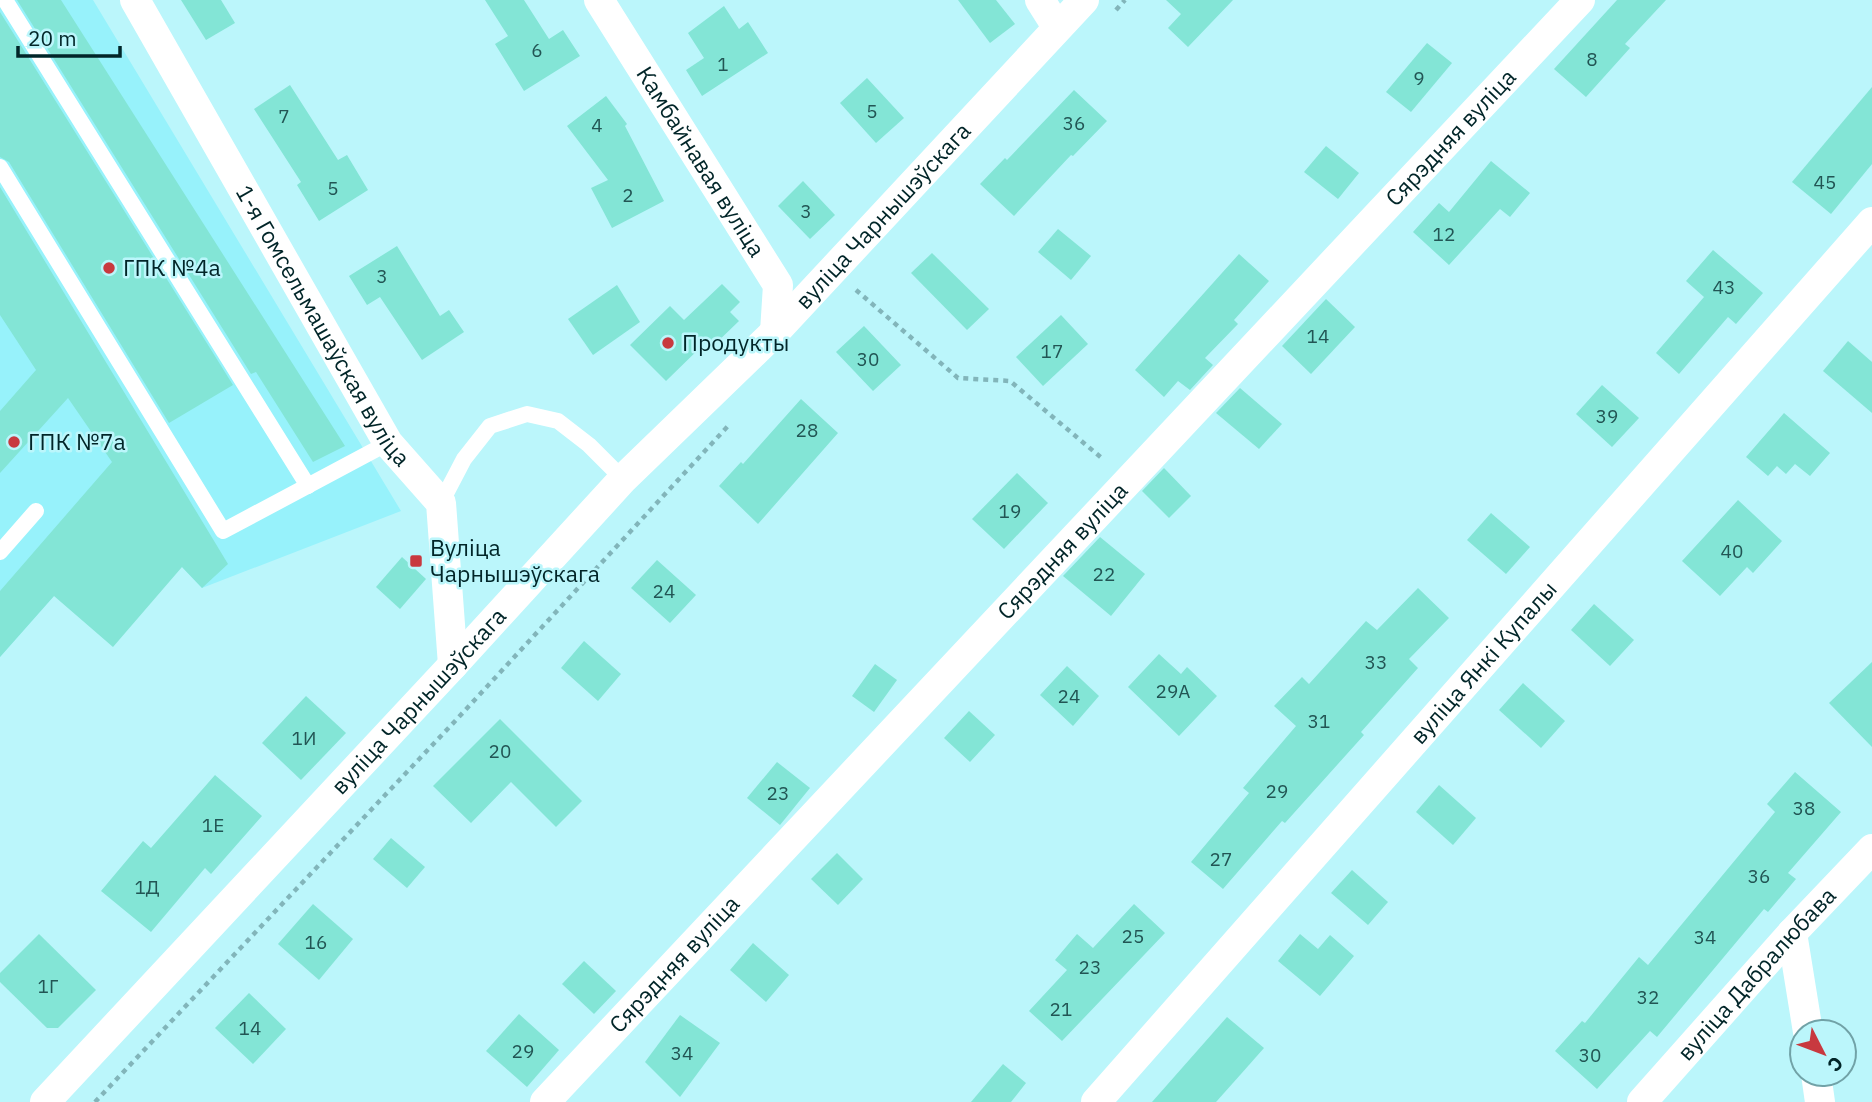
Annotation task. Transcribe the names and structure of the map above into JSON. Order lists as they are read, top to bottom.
{
  "streets": {
    "street": [
      "Сярэдняя вуліца",
      "Камбайнавая вуліца",
      "вуліца Чарнышэўскага",
      "1-я Гомсельмашаўская вуліца",
      "вуліца Янкі Купалы",
      "вуліца Дабралюбава"
    ]
  },
  "crossings": [
    ["Камбайнавая вуліца", "вуліца Чарнышэўскага"]
  ],
  "places": {
    "other": ["ГПК №4а", "Продукты", "ГПК №7а"],
    "transit": ["Вуліца Чарнышэўскага"]
  },
  "house_numbers": [
    "6",
    "8",
    "1",
    "9",
    "5",
    "7",
    "36",
    "4",
    "45",
    "5",
    "2",
    "3",
    "12",
    "3",
    "43",
    "14",
    "17",
    "30",
    "39",
    "28",
    "19",
    "40",
    "22",
    "24",
    "33",
    "29А",
    "24",
    "31",
    "1И",
    "20",
    "29",
    "23",
    "38",
    "1Е",
    "27",
    "36",
    "1Д",
    "25",
    "34",
    "16",
    "23",
    "1Г",
    "32",
    "21",
    "14",
    "29",
    "34",
    "30"
  ],
  "scale_bar": "20 m",
  "north": "bottom right"
}
